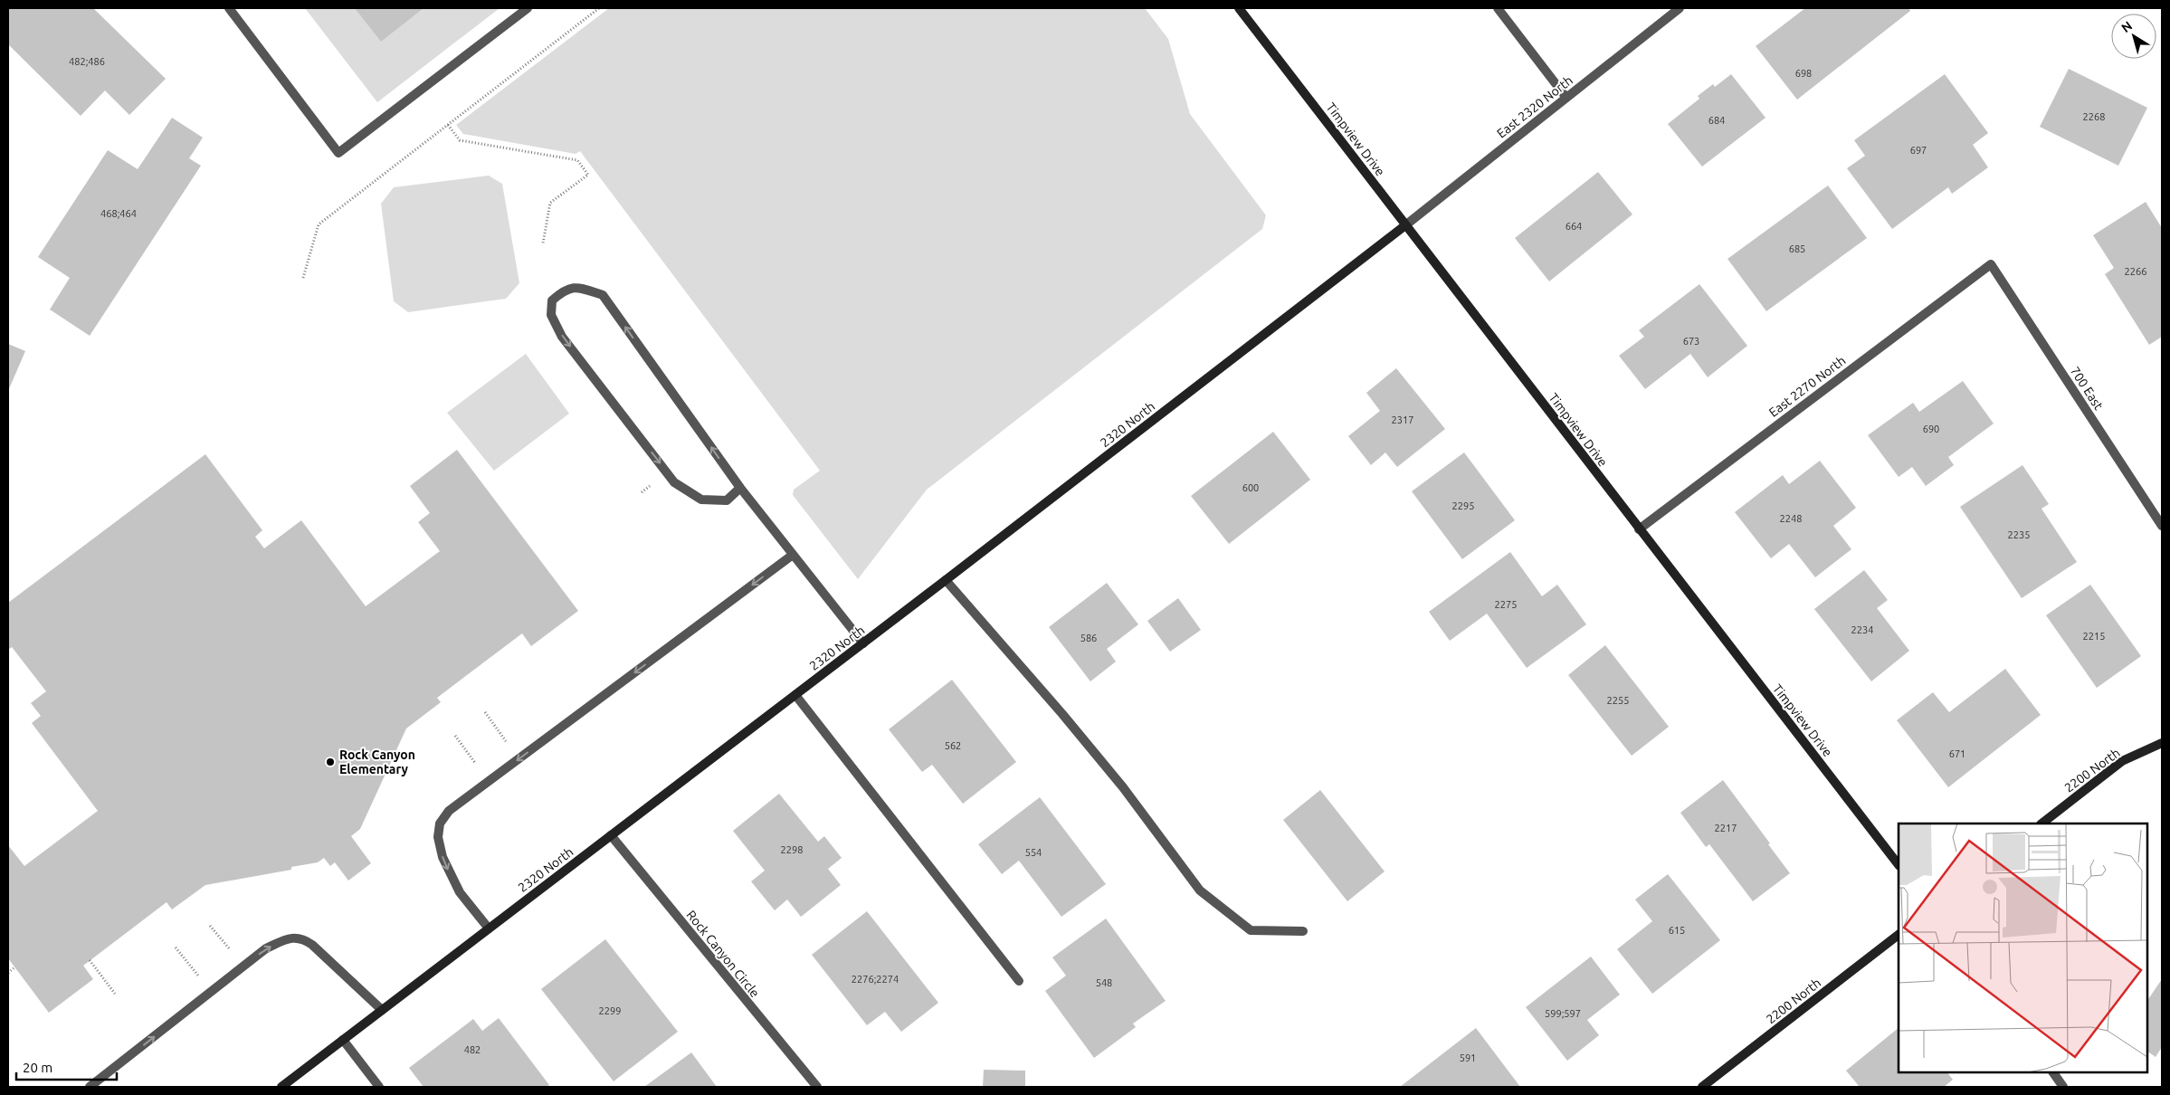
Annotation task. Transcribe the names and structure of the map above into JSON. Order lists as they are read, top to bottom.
{
  "streets": {
    "street": [
      "East 2320 North",
      "Timpview Drive",
      "East 2270 North",
      "700 East",
      "2320 North",
      "2200 North",
      "Rock Canyon Circle"
    ]
  },
  "crossings": [
    ["East 2320 North", "Timpview Drive"],
    ["East 2320 North", "2320 North"],
    ["Timpview Drive", "East 2270 North"],
    ["Timpview Drive", "2320 North"],
    ["East 2270 North", "700 East"],
    ["2320 North", "Rock Canyon Circle"]
  ],
  "places": ["Rock Canyon Elementary"],
  "house_numbers": [
    "482;486",
    "698",
    "2268",
    "684",
    "697",
    "468;464",
    "664",
    "685",
    "2266",
    "673",
    "2317",
    "690",
    "600",
    "2295",
    "2248",
    "2235",
    "2275",
    "2234",
    "2215",
    "586",
    "2255",
    "562",
    "671",
    "2217",
    "2298",
    "554",
    "615",
    "2276;2274",
    "548",
    "2299",
    "599;597",
    "482",
    "591"
  ],
  "scale_bar": "20 m",
  "north": "top left"
}
